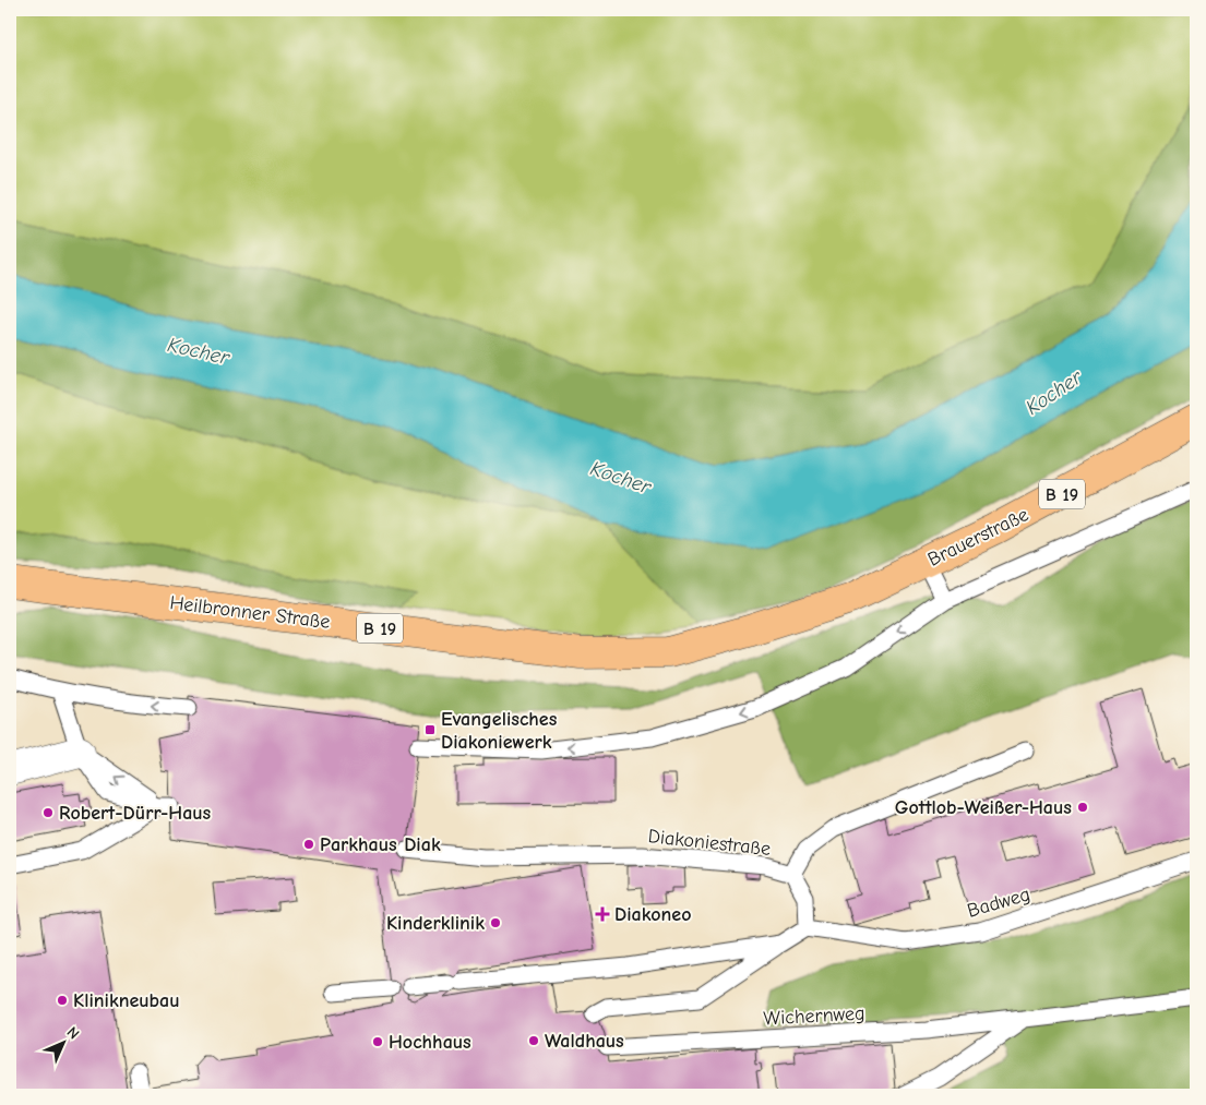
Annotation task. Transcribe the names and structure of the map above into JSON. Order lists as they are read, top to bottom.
{
  "streets": {
    "main road": ["B 19", "Brauerstraße", "Heilbronner Straße"],
    "lane": ["Diakoniestraße", "Badweg", "Wichernweg"]
  },
  "crossings": [
    ["Brauerstraße", "Heilbronner Straße"],
    ["Diakoniestraße", "Badweg"]
  ],
  "water": ["Kocher"],
  "places": {
    "transit": ["Evangelisches Diakoniewerk"],
    "other": [
      "Gottlob-Weißer-Haus",
      "Robert-Dürr-Haus",
      "Parkhaus Diak",
      "Kinderklinik",
      "Klinikneubau",
      "Waldhaus",
      "Hochhaus"
    ],
    "health": ["Diakoneo"]
  },
  "north": "top right"
}
